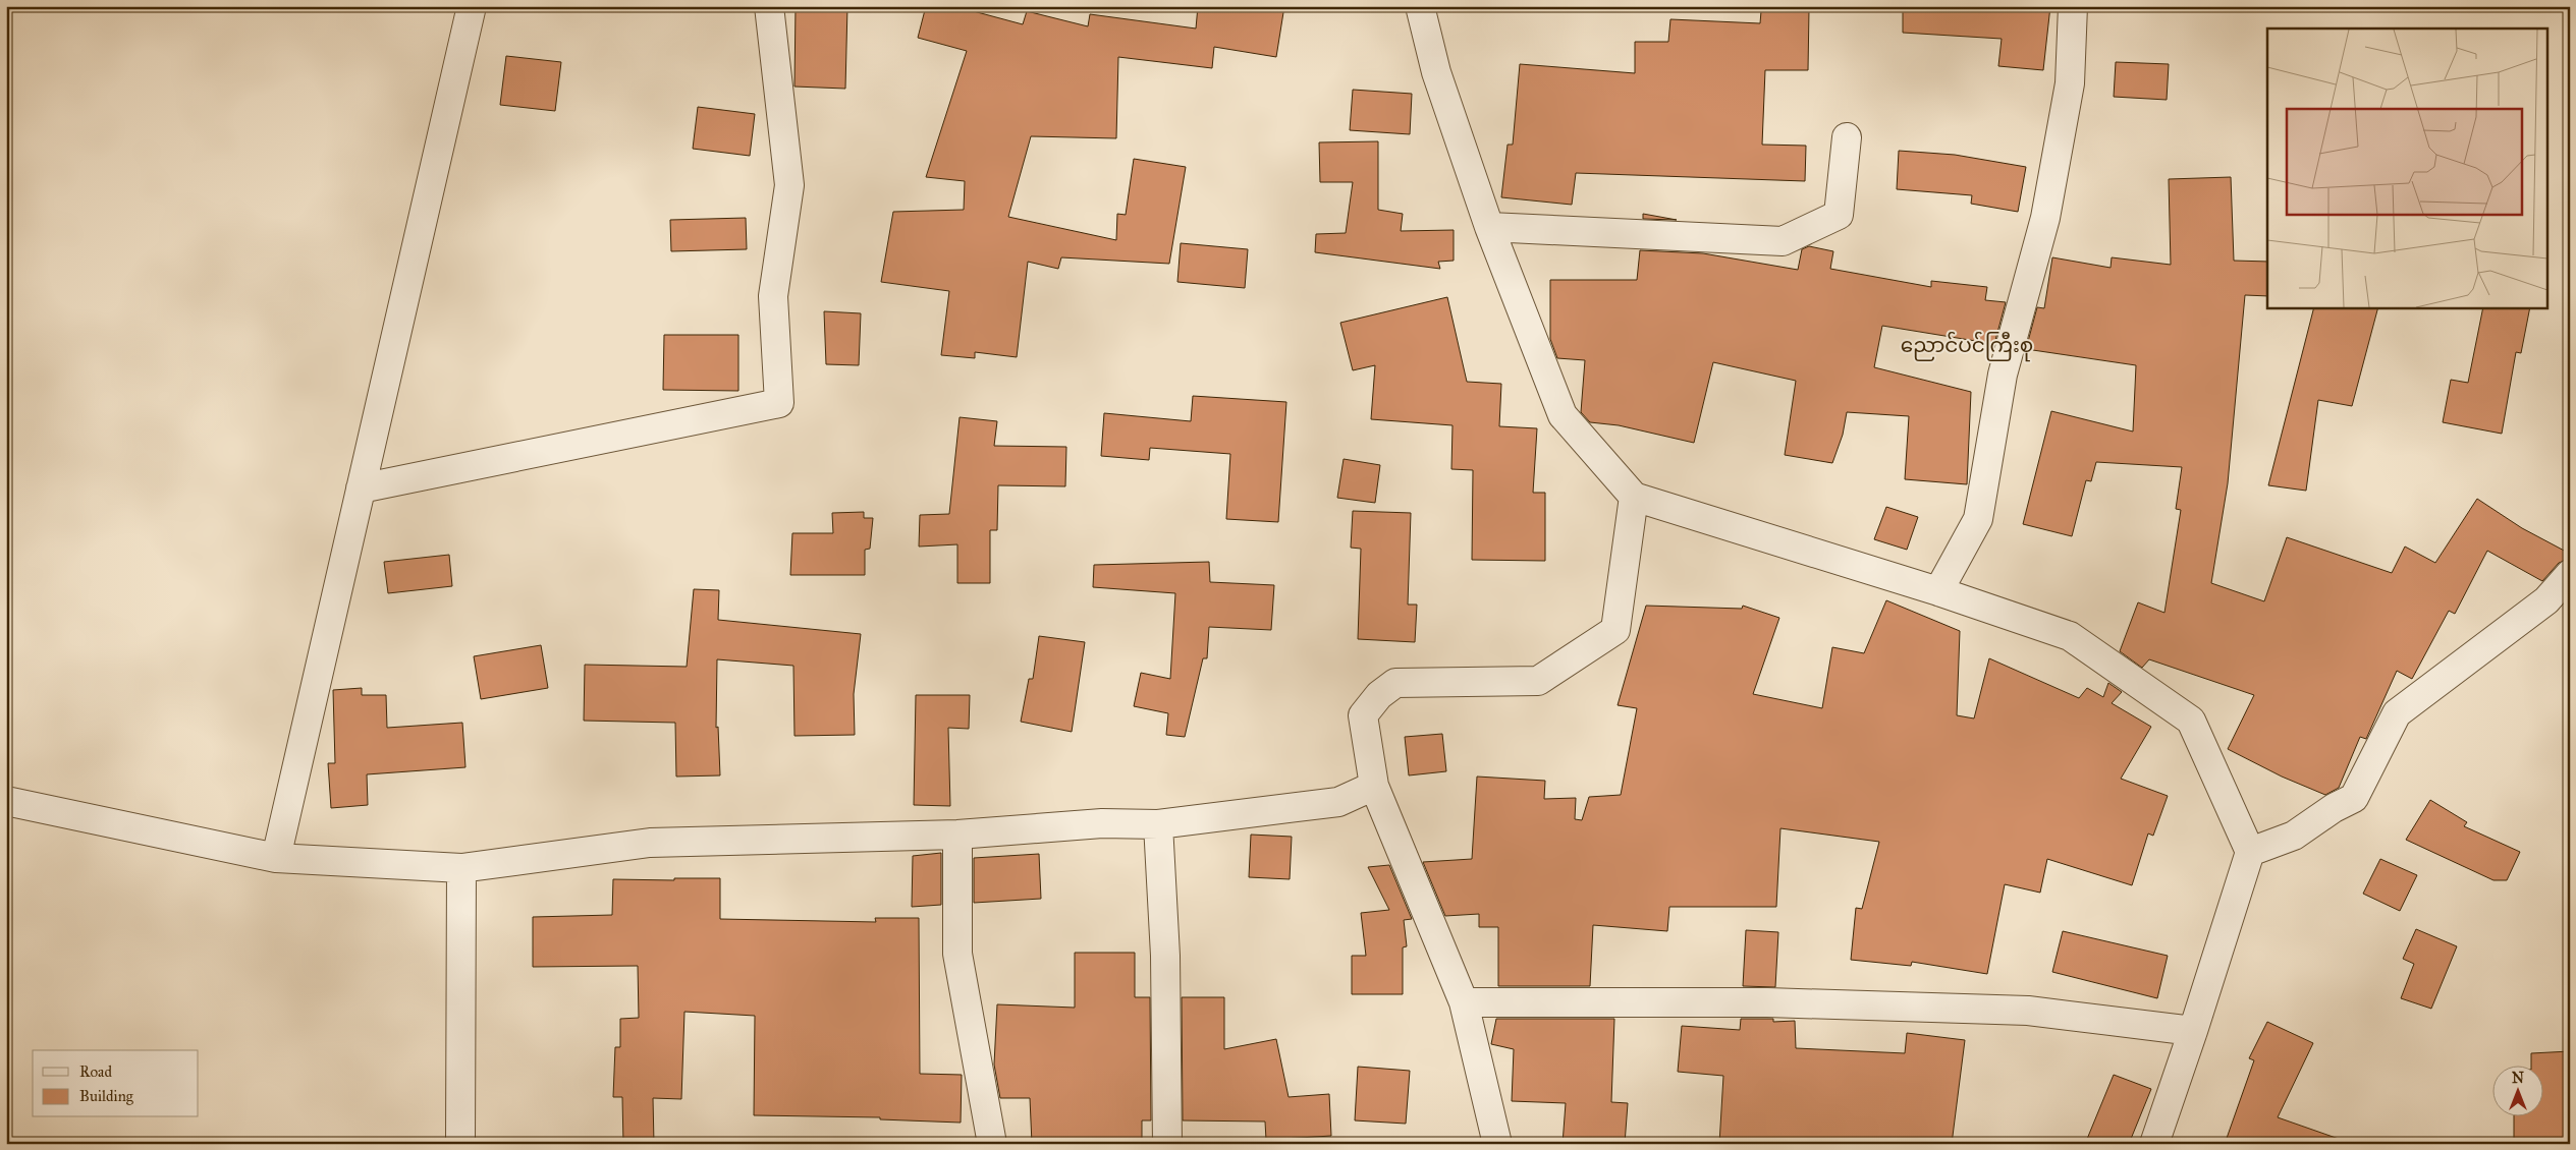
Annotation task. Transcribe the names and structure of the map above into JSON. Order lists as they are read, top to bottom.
{
  "districts": ["ညောင်ပင်ကြီးစု"],
  "legend": ["Road", "Building"],
  "north": "top"
}
